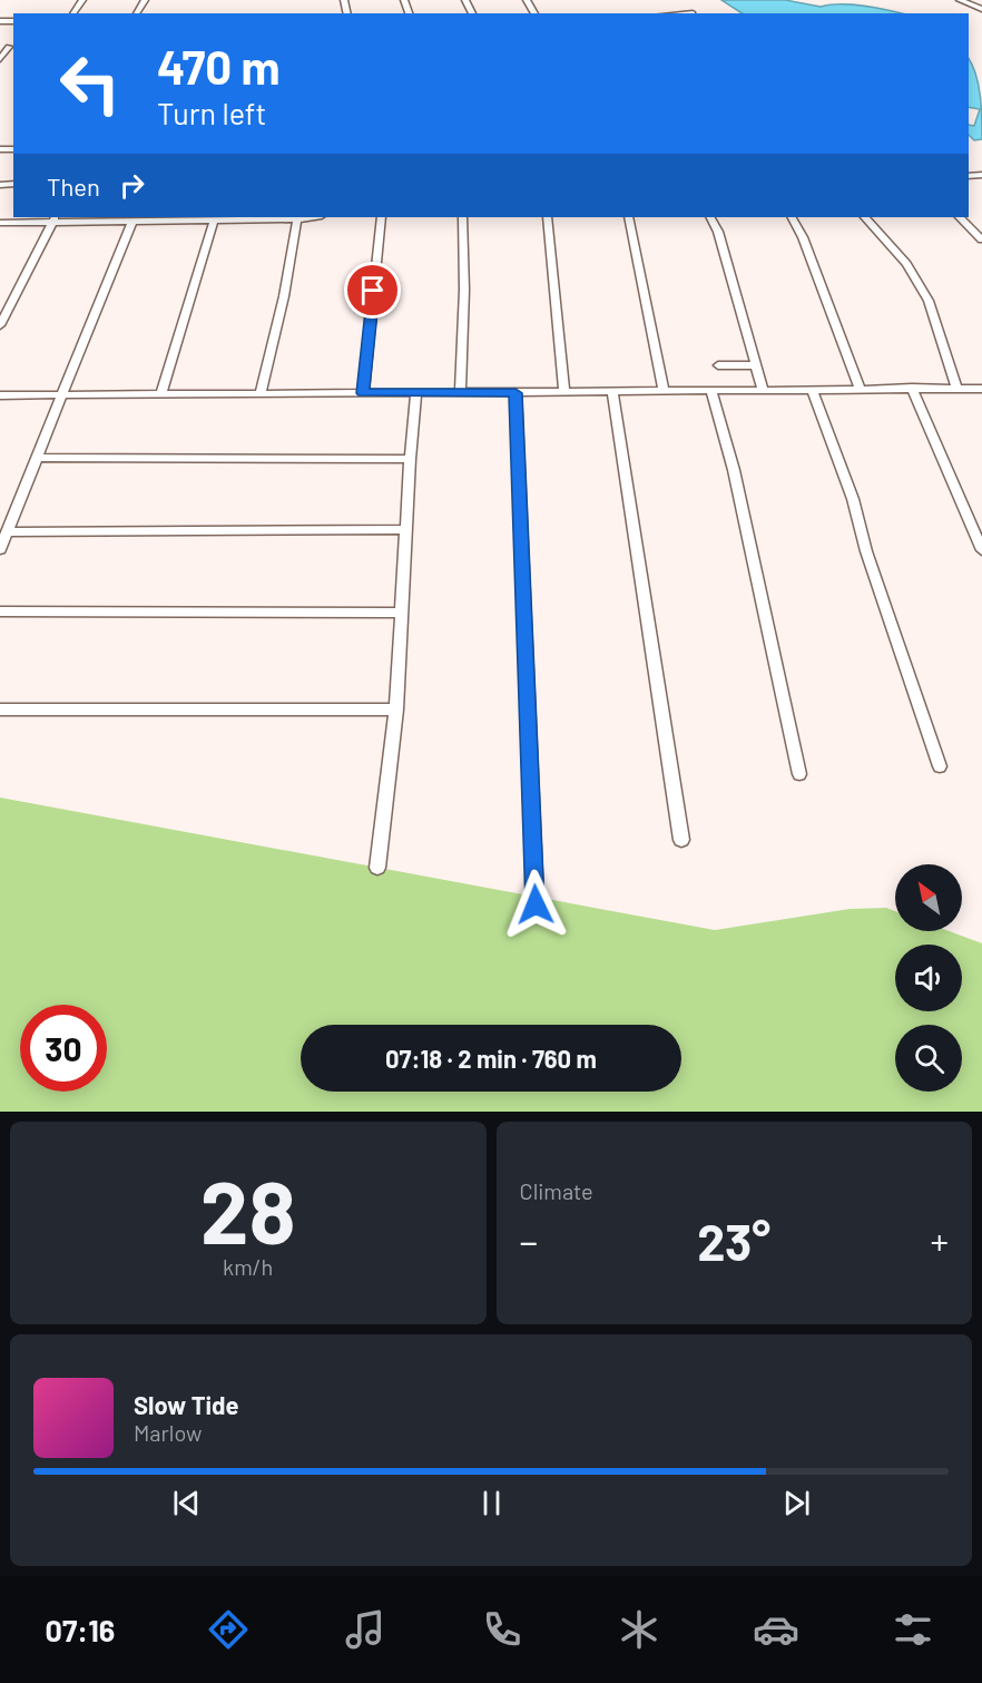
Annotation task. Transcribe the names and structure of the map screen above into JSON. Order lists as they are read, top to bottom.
{
  "north": "top left",
  "page": {
    "turn": ["470 m", "Turn left"],
    "then": "Then",
    "limit": "30",
    "trip": "07:18 · 2 min · 760 m",
    "tile": [
      ["28", "km/h"],
      "Climate"
    ],
    "heat": ["−", "23°", "+"],
    "song": ["Slow Tide", "Marlow"],
    "tabs": "07:16"
  }
}
